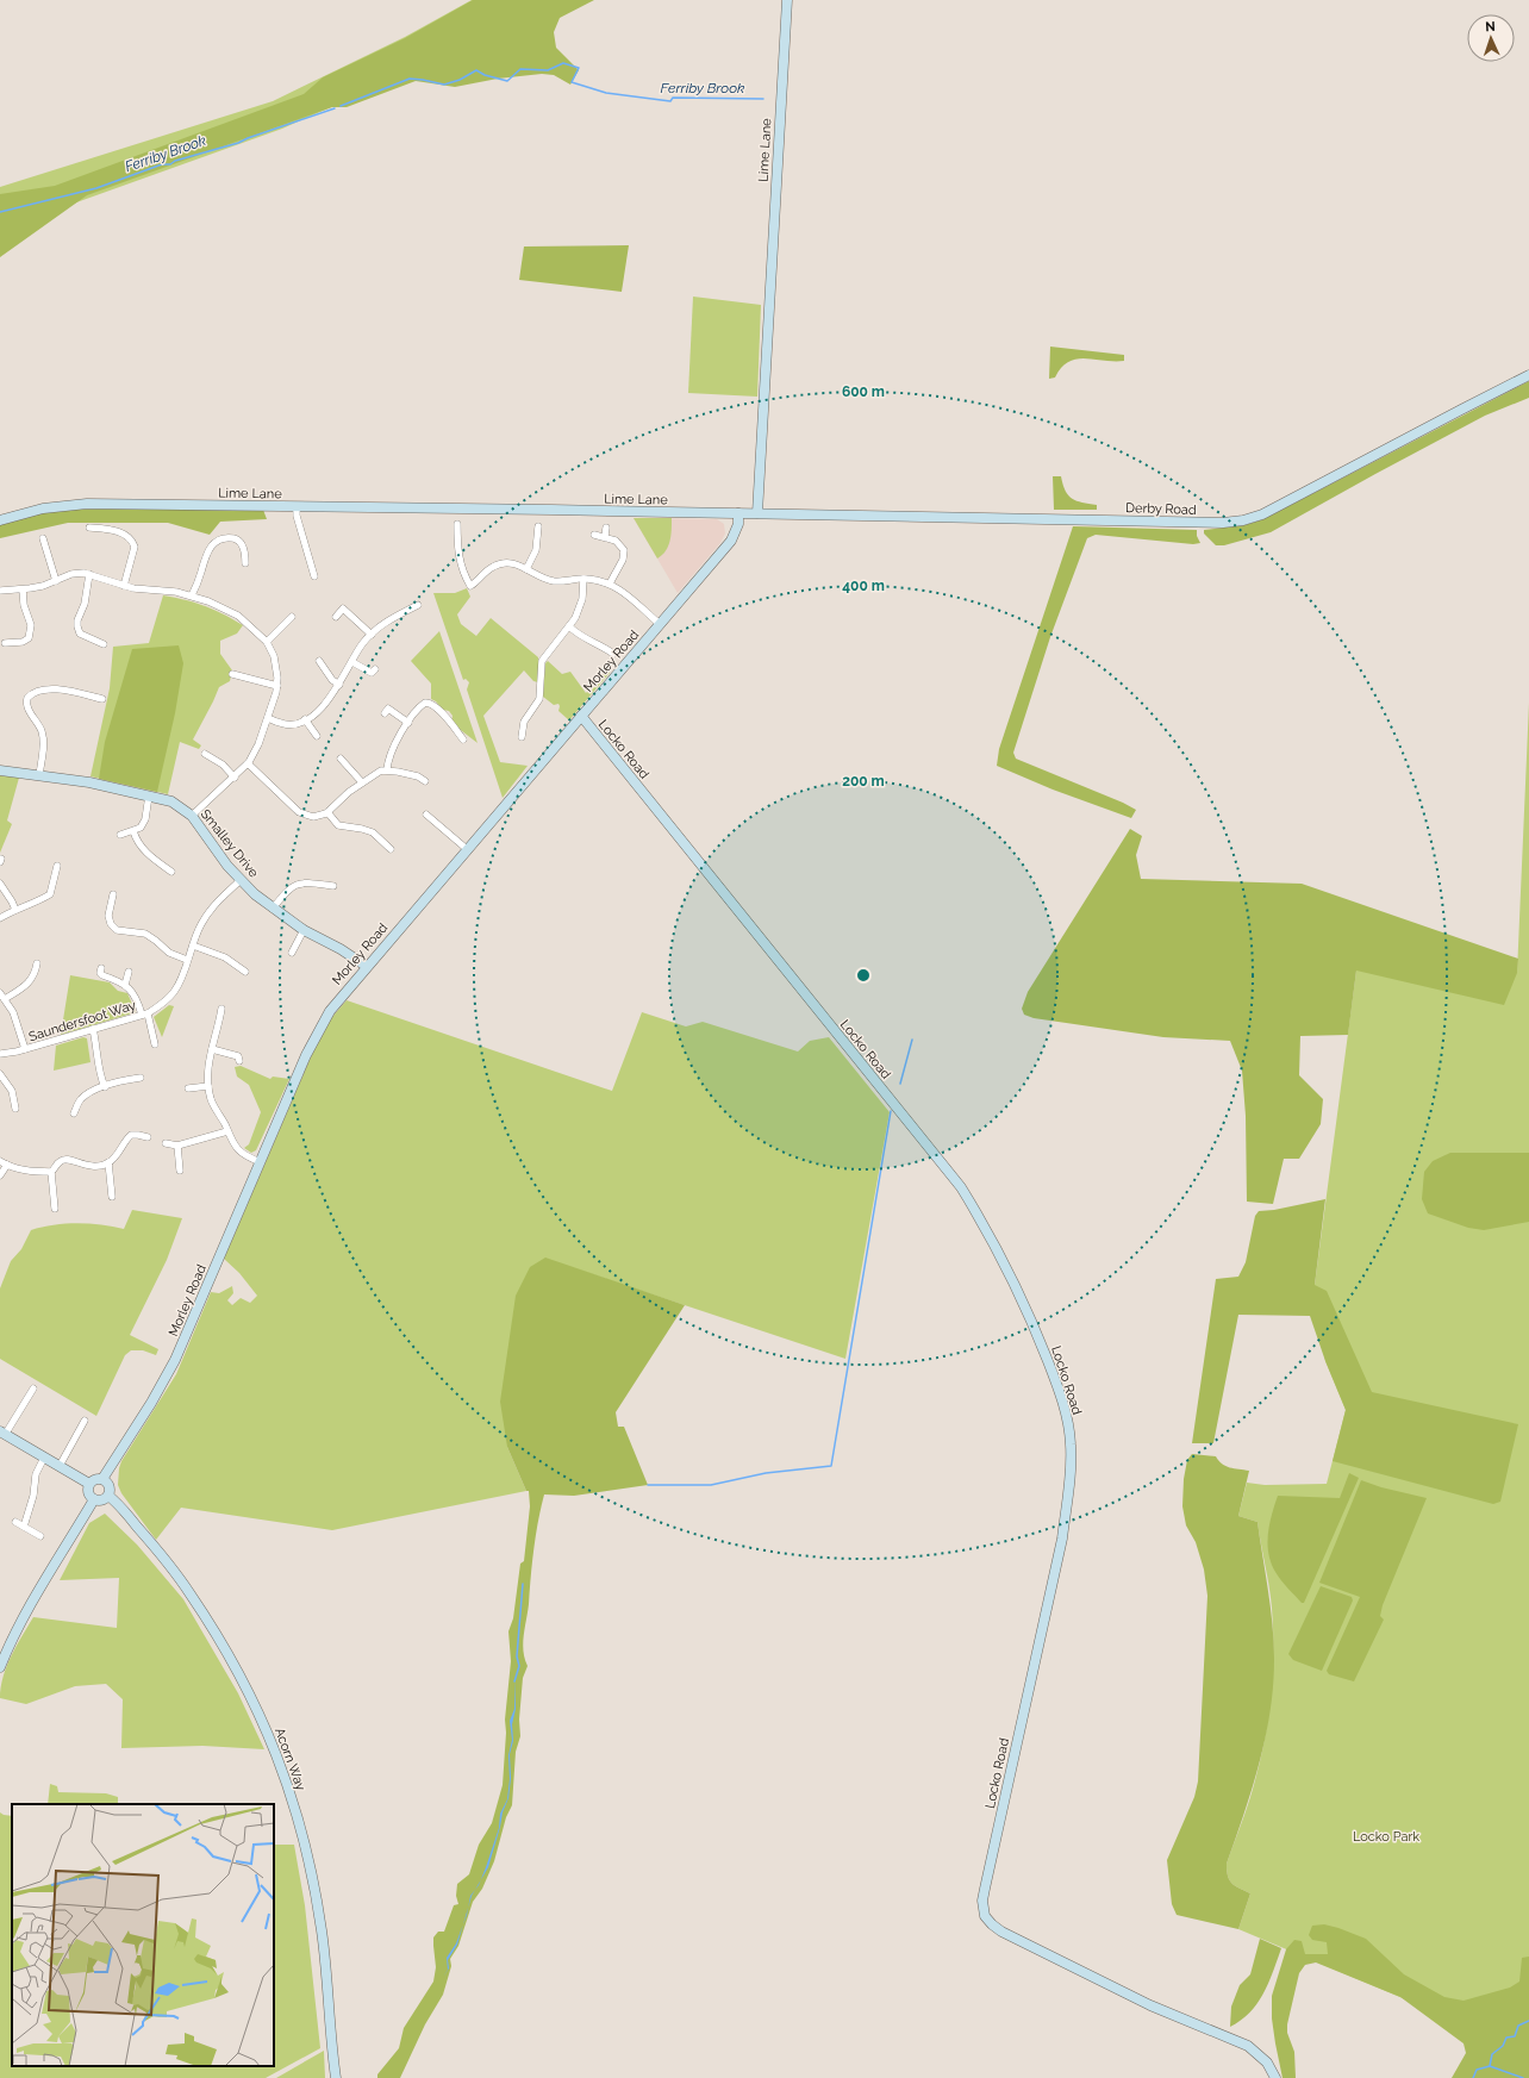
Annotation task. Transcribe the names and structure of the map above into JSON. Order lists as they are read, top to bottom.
{
  "streets": {
    "street": [
      "Lime Lane",
      "Derby Road",
      "Morley Road",
      "Locko Road",
      "Smalley Drive",
      "Saundersfoot Way",
      "Acorn Way"
    ]
  },
  "crossings": [
    ["Lime Lane", "Derby Road"],
    ["Lime Lane", "Morley Road"],
    ["Morley Road", "Locko Road"],
    ["Morley Road", "Smalley Drive"],
    ["Morley Road", "Acorn Way"],
    ["Smalley Drive", "Saundersfoot Way"]
  ],
  "water": ["Ferriby Brook"],
  "parks": ["Locko Park"],
  "north": "top",
  "rings": ["600 m", "400 m", "200 m"]
}
